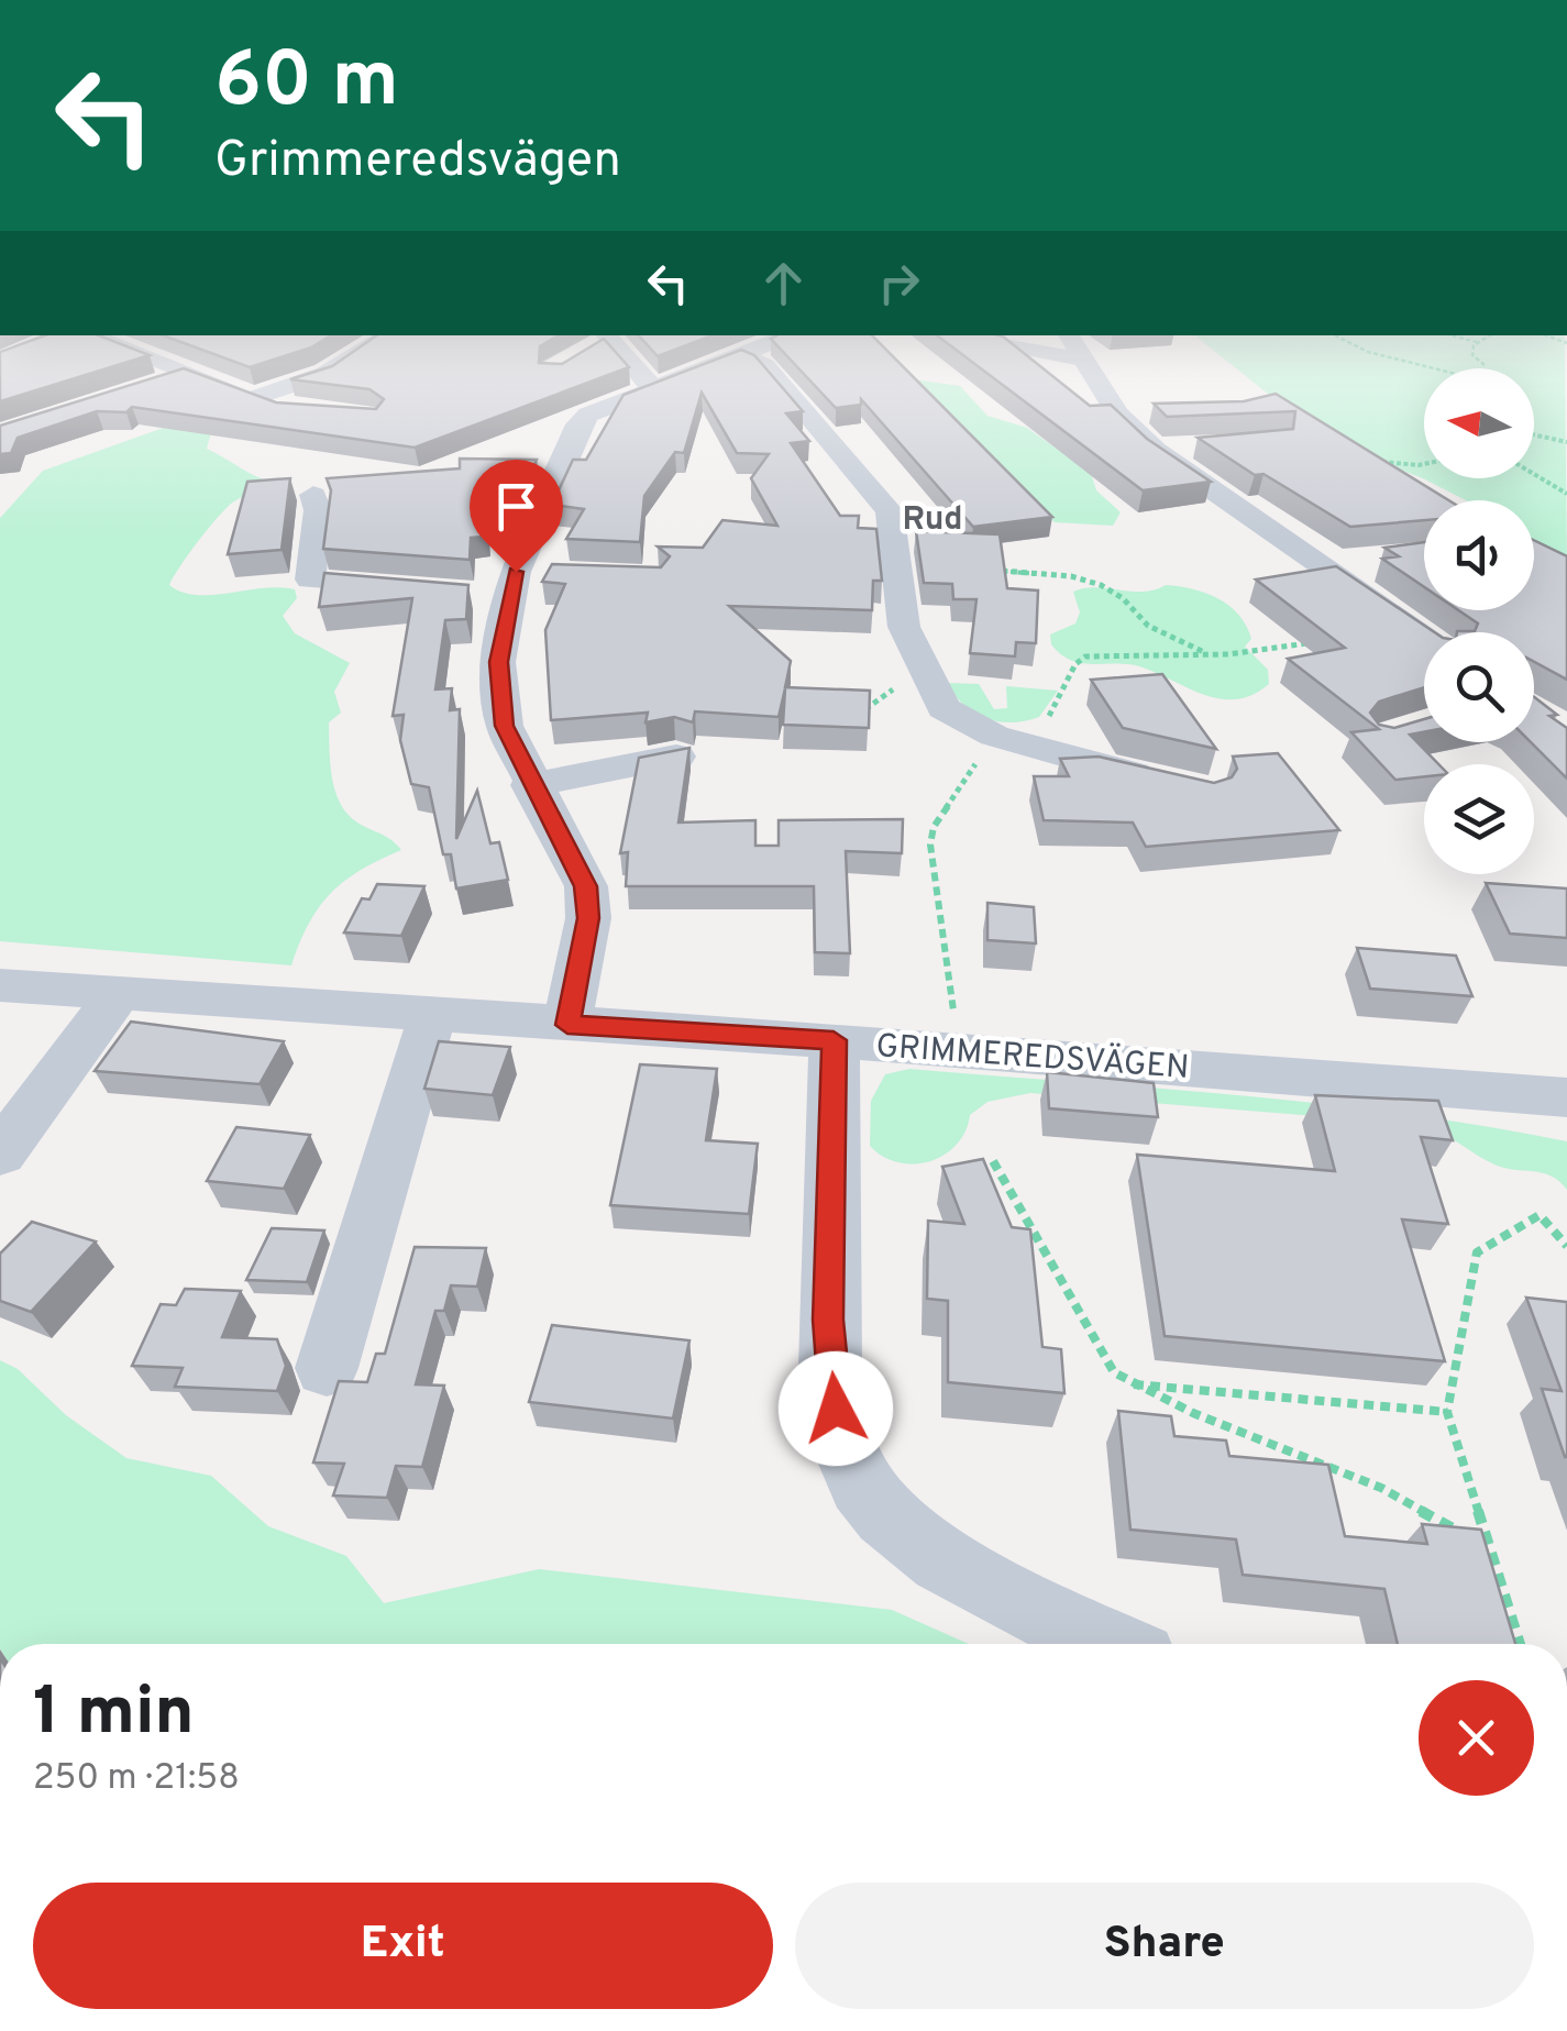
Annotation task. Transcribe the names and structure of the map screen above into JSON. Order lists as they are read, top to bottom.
{
  "streets": {
    "street": ["GRIMMEREDSVÄGEN"]
  },
  "districts": ["Rud"],
  "north": "left",
  "page": {
    "turn": ["60 m", "Grimmeredsvägen"],
    "heading": ["1 min", "250 m · 21:58"],
    "buttons": ["Exit", "Share"]
  }
}
